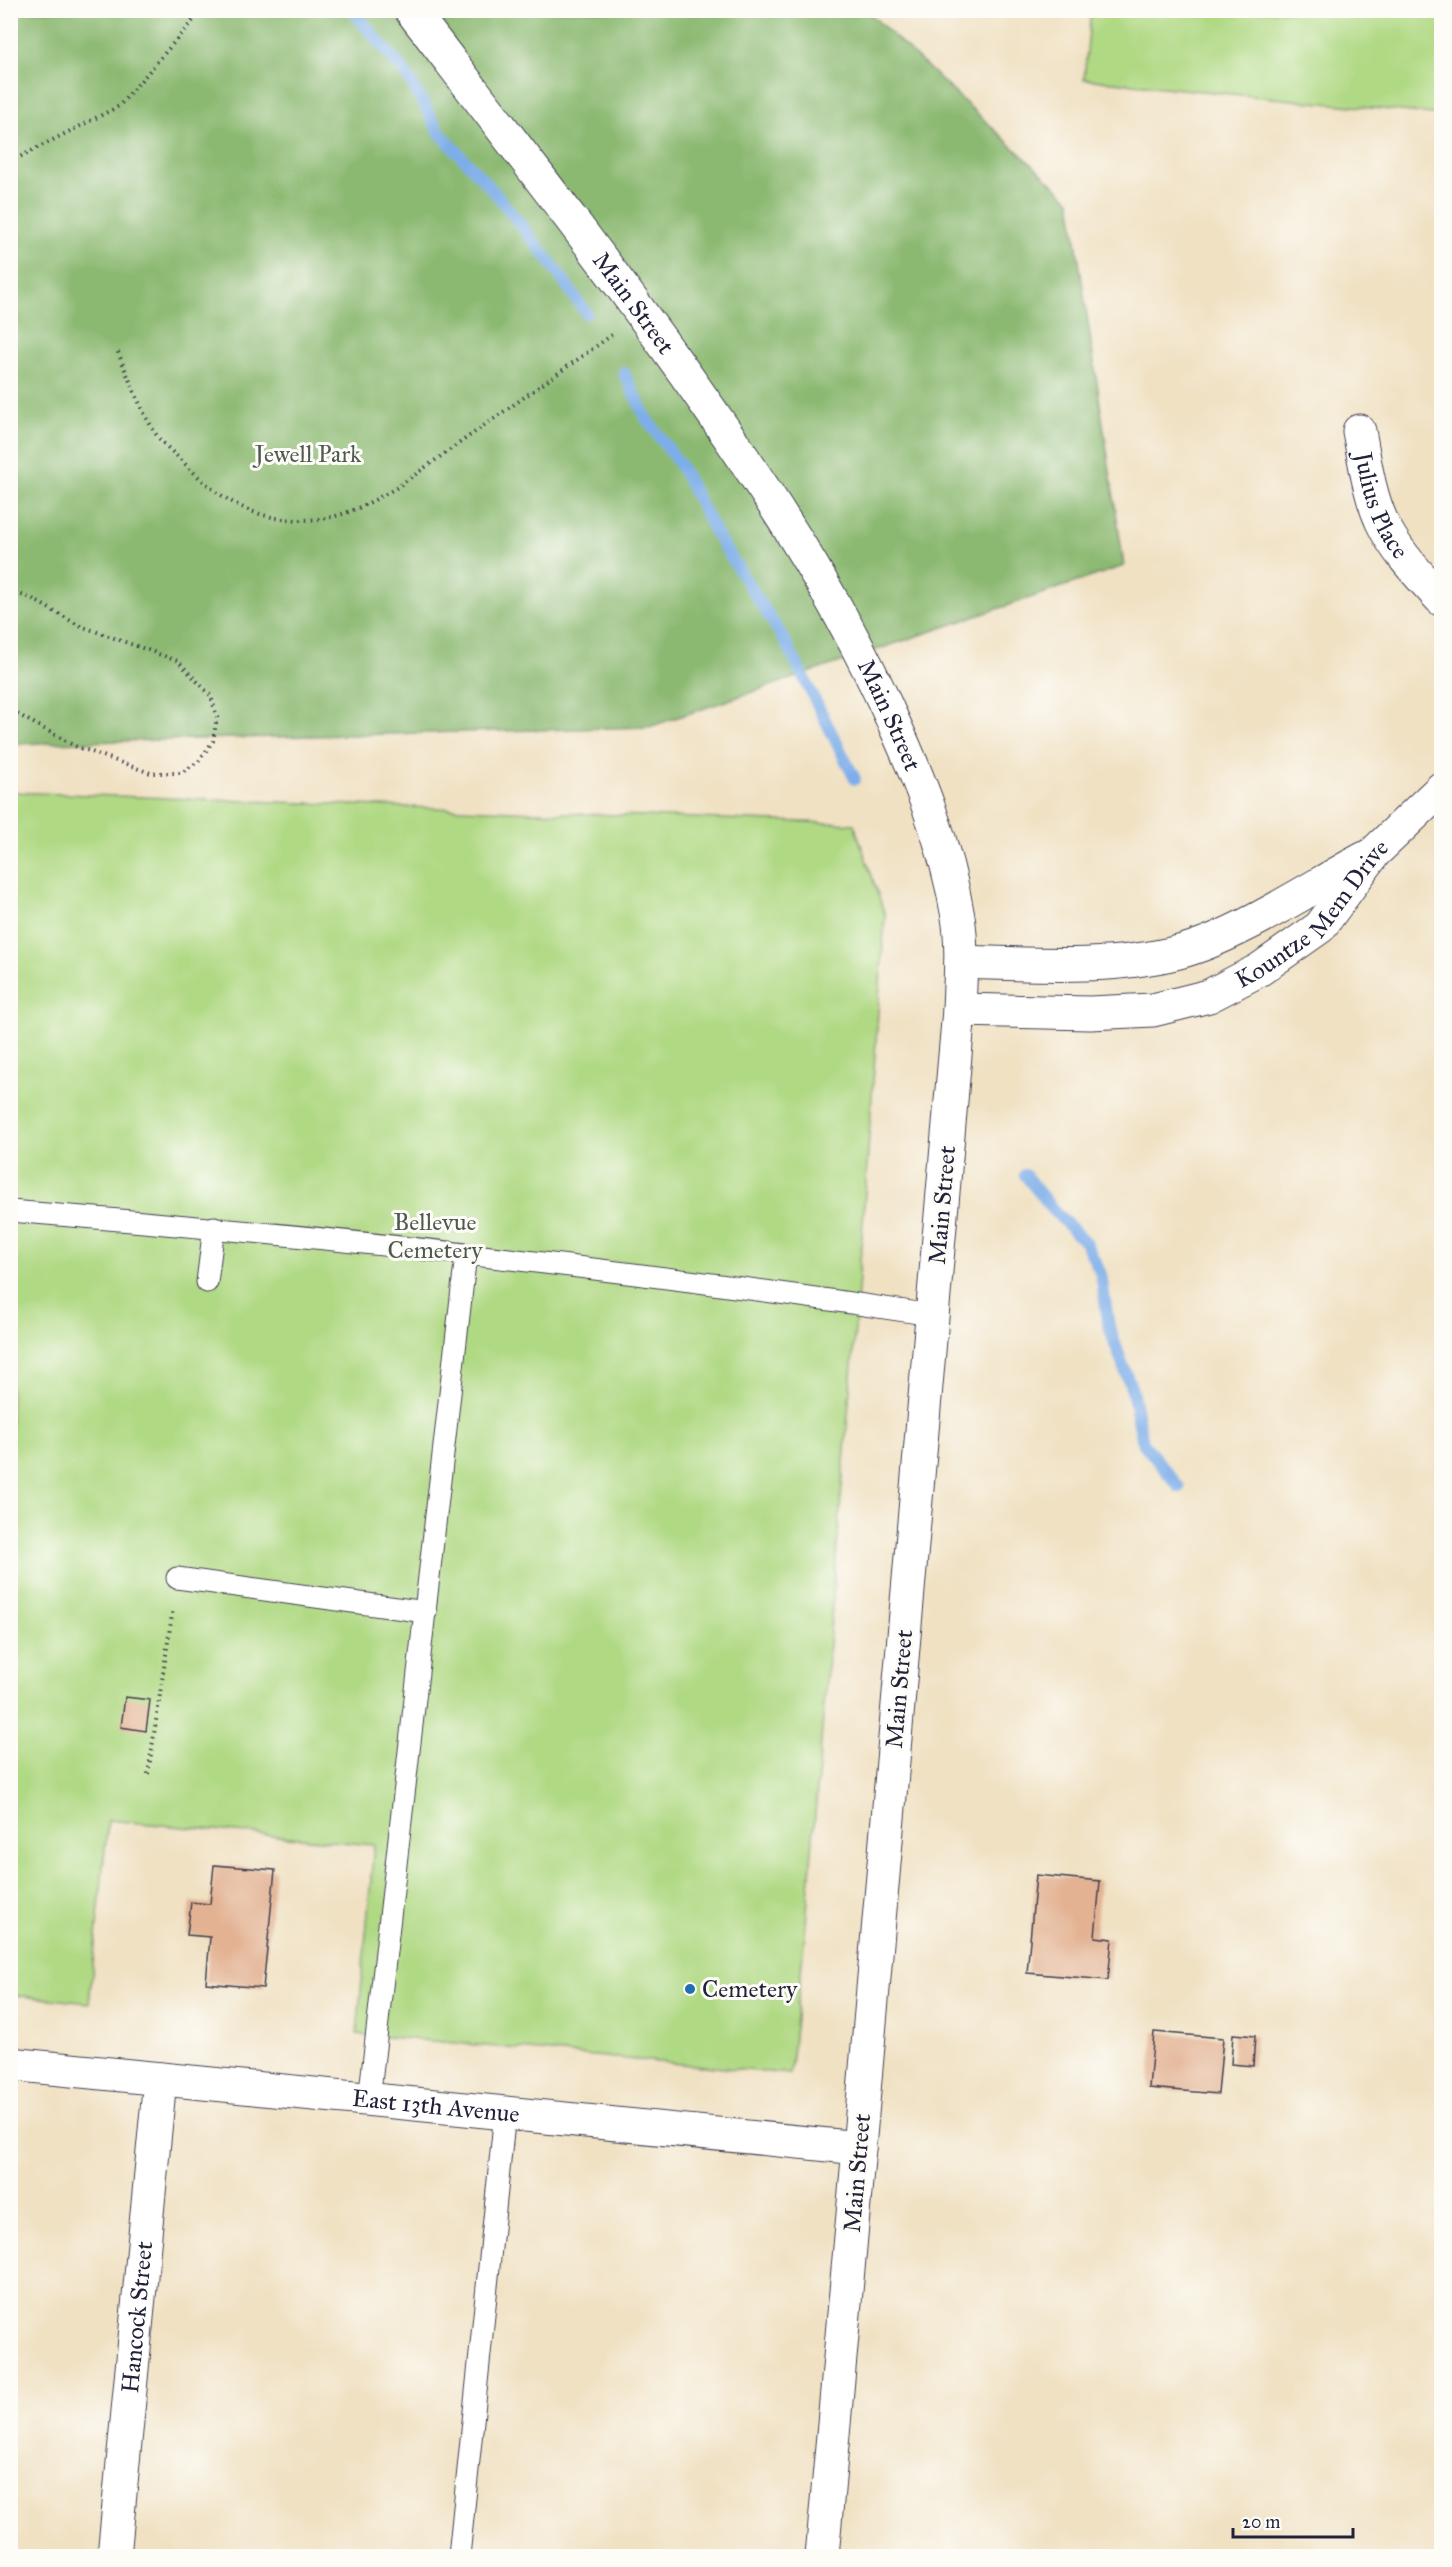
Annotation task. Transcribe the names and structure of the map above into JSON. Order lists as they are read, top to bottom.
{
  "streets": {
    "street": [
      "Main Street",
      "Julius Place",
      "Kountze Mem Drive",
      "East 13th Avenue",
      "Hancock Street"
    ]
  },
  "crossings": [
    ["Main Street", "Kountze Mem Drive"],
    ["Main Street", "East 13th Avenue"],
    ["East 13th Avenue", "Hancock Street"]
  ],
  "parks": ["Jewell Park", "Bellevue Cemetery"],
  "places": ["Cemetery"],
  "scale_bar": "20 m"
}
